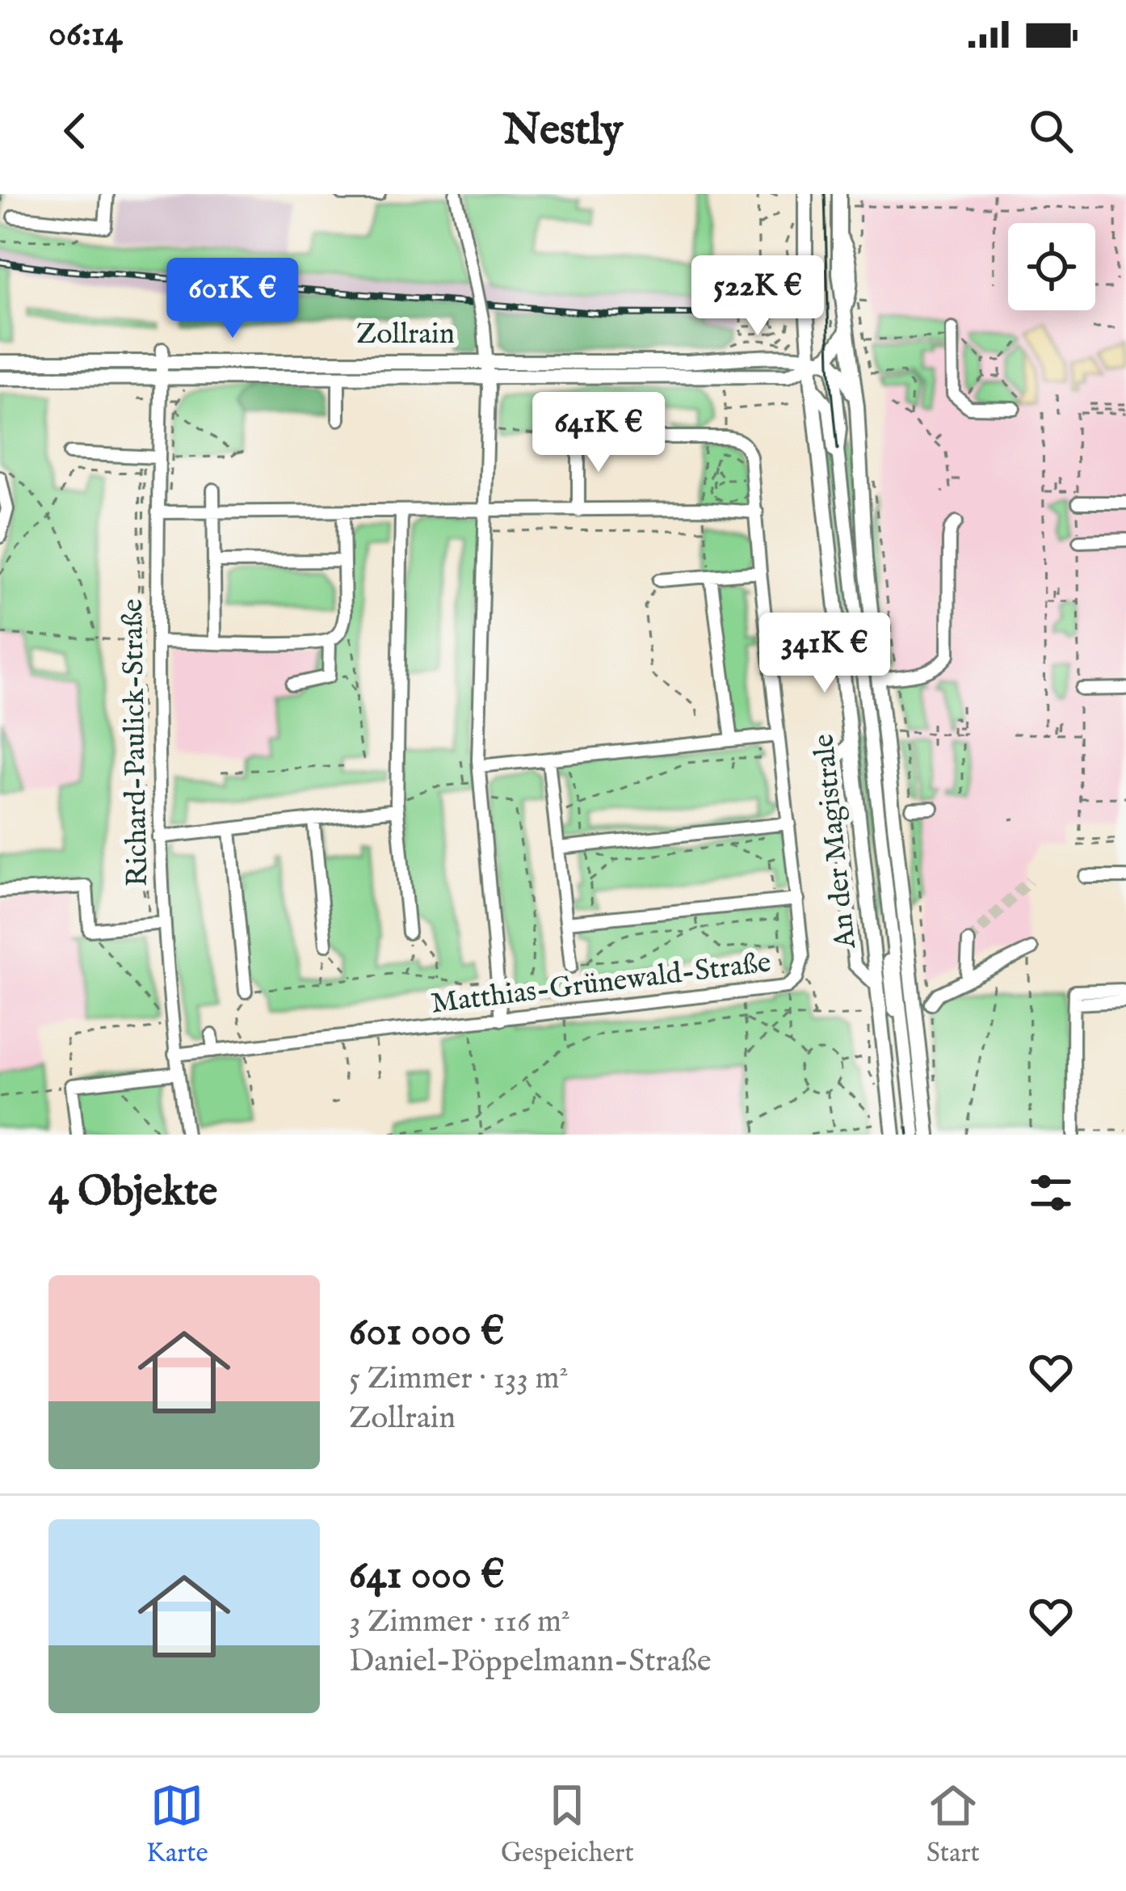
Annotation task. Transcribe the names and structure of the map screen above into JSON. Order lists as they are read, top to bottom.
{
  "streets": {
    "main road": ["Zollrain", "An der Magistrale"],
    "street": ["Richard-Paulick-Straße", "Matthias-Grünewald-Straße"]
  },
  "crossings": [
    ["Zollrain", "Richard-Paulick-Straße"],
    ["Zollrain", "An der Magistrale"],
    ["Richard-Paulick-Straße", "Matthias-Grünewald-Straße"]
  ],
  "page": {
    "status": "06:14",
    "header": "Nestly",
    "price": [
      "522K €",
      "601K €",
      "641K €",
      "341K €"
    ],
    "heading": "4 Objekte",
    "list": [
      {
        "name": "601 000 €",
        "note": "5 Zimmer · 133 m² · Zollrain"
      },
      {
        "name": "641 000 €",
        "note": "3 Zimmer · 116 m² · Daniel-Pöppelmann-Straße"
      }
    ],
    "tabs": ["Karte", "Gespeichert", "Start"]
  }
}
